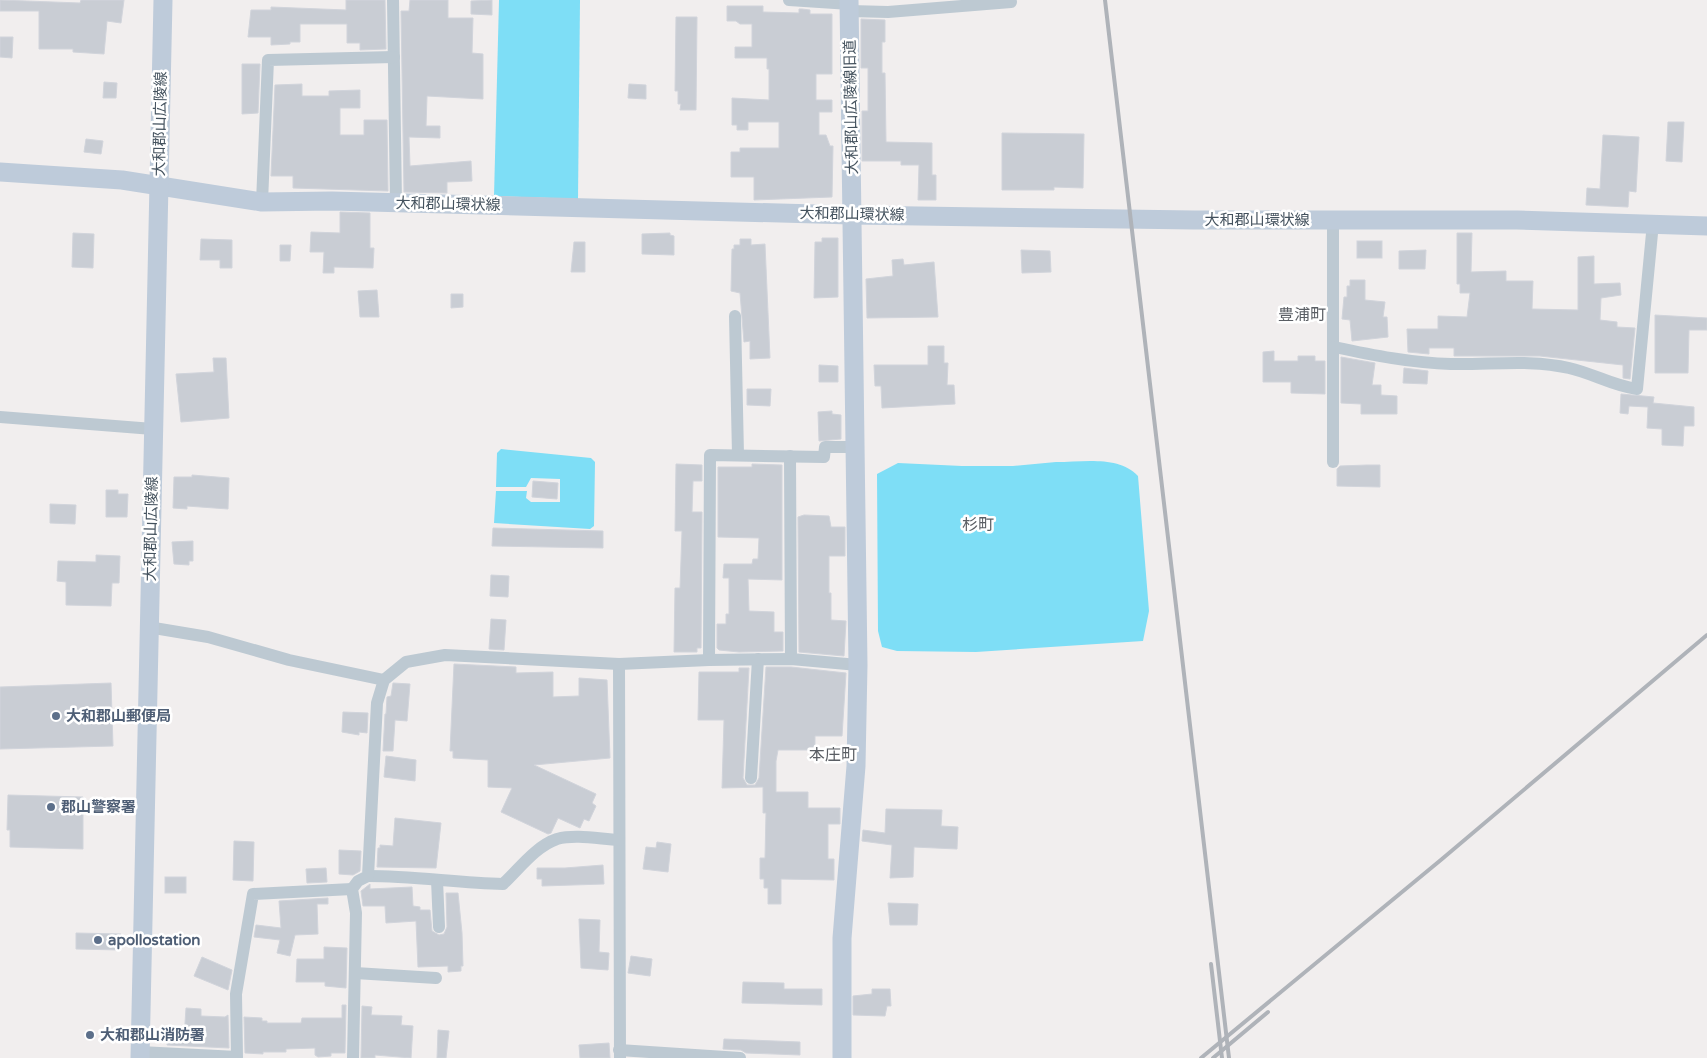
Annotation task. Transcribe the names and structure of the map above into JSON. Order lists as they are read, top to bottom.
{
  "streets": {
    "main road": ["大和郡山広陵線旧道", "大和郡山広陵線", "大和郡山環状線"]
  },
  "crossings": [
    ["大和郡山広陵線旧道", "大和郡山環状線"],
    ["大和郡山広陵線", "大和郡山環状線"]
  ],
  "districts": ["豊浦町", "杉町", "本庄町"],
  "places": [
    "大和郡山郵便局",
    "郡山警察署",
    "apollostation",
    "大和郡山消防署"
  ]
}
